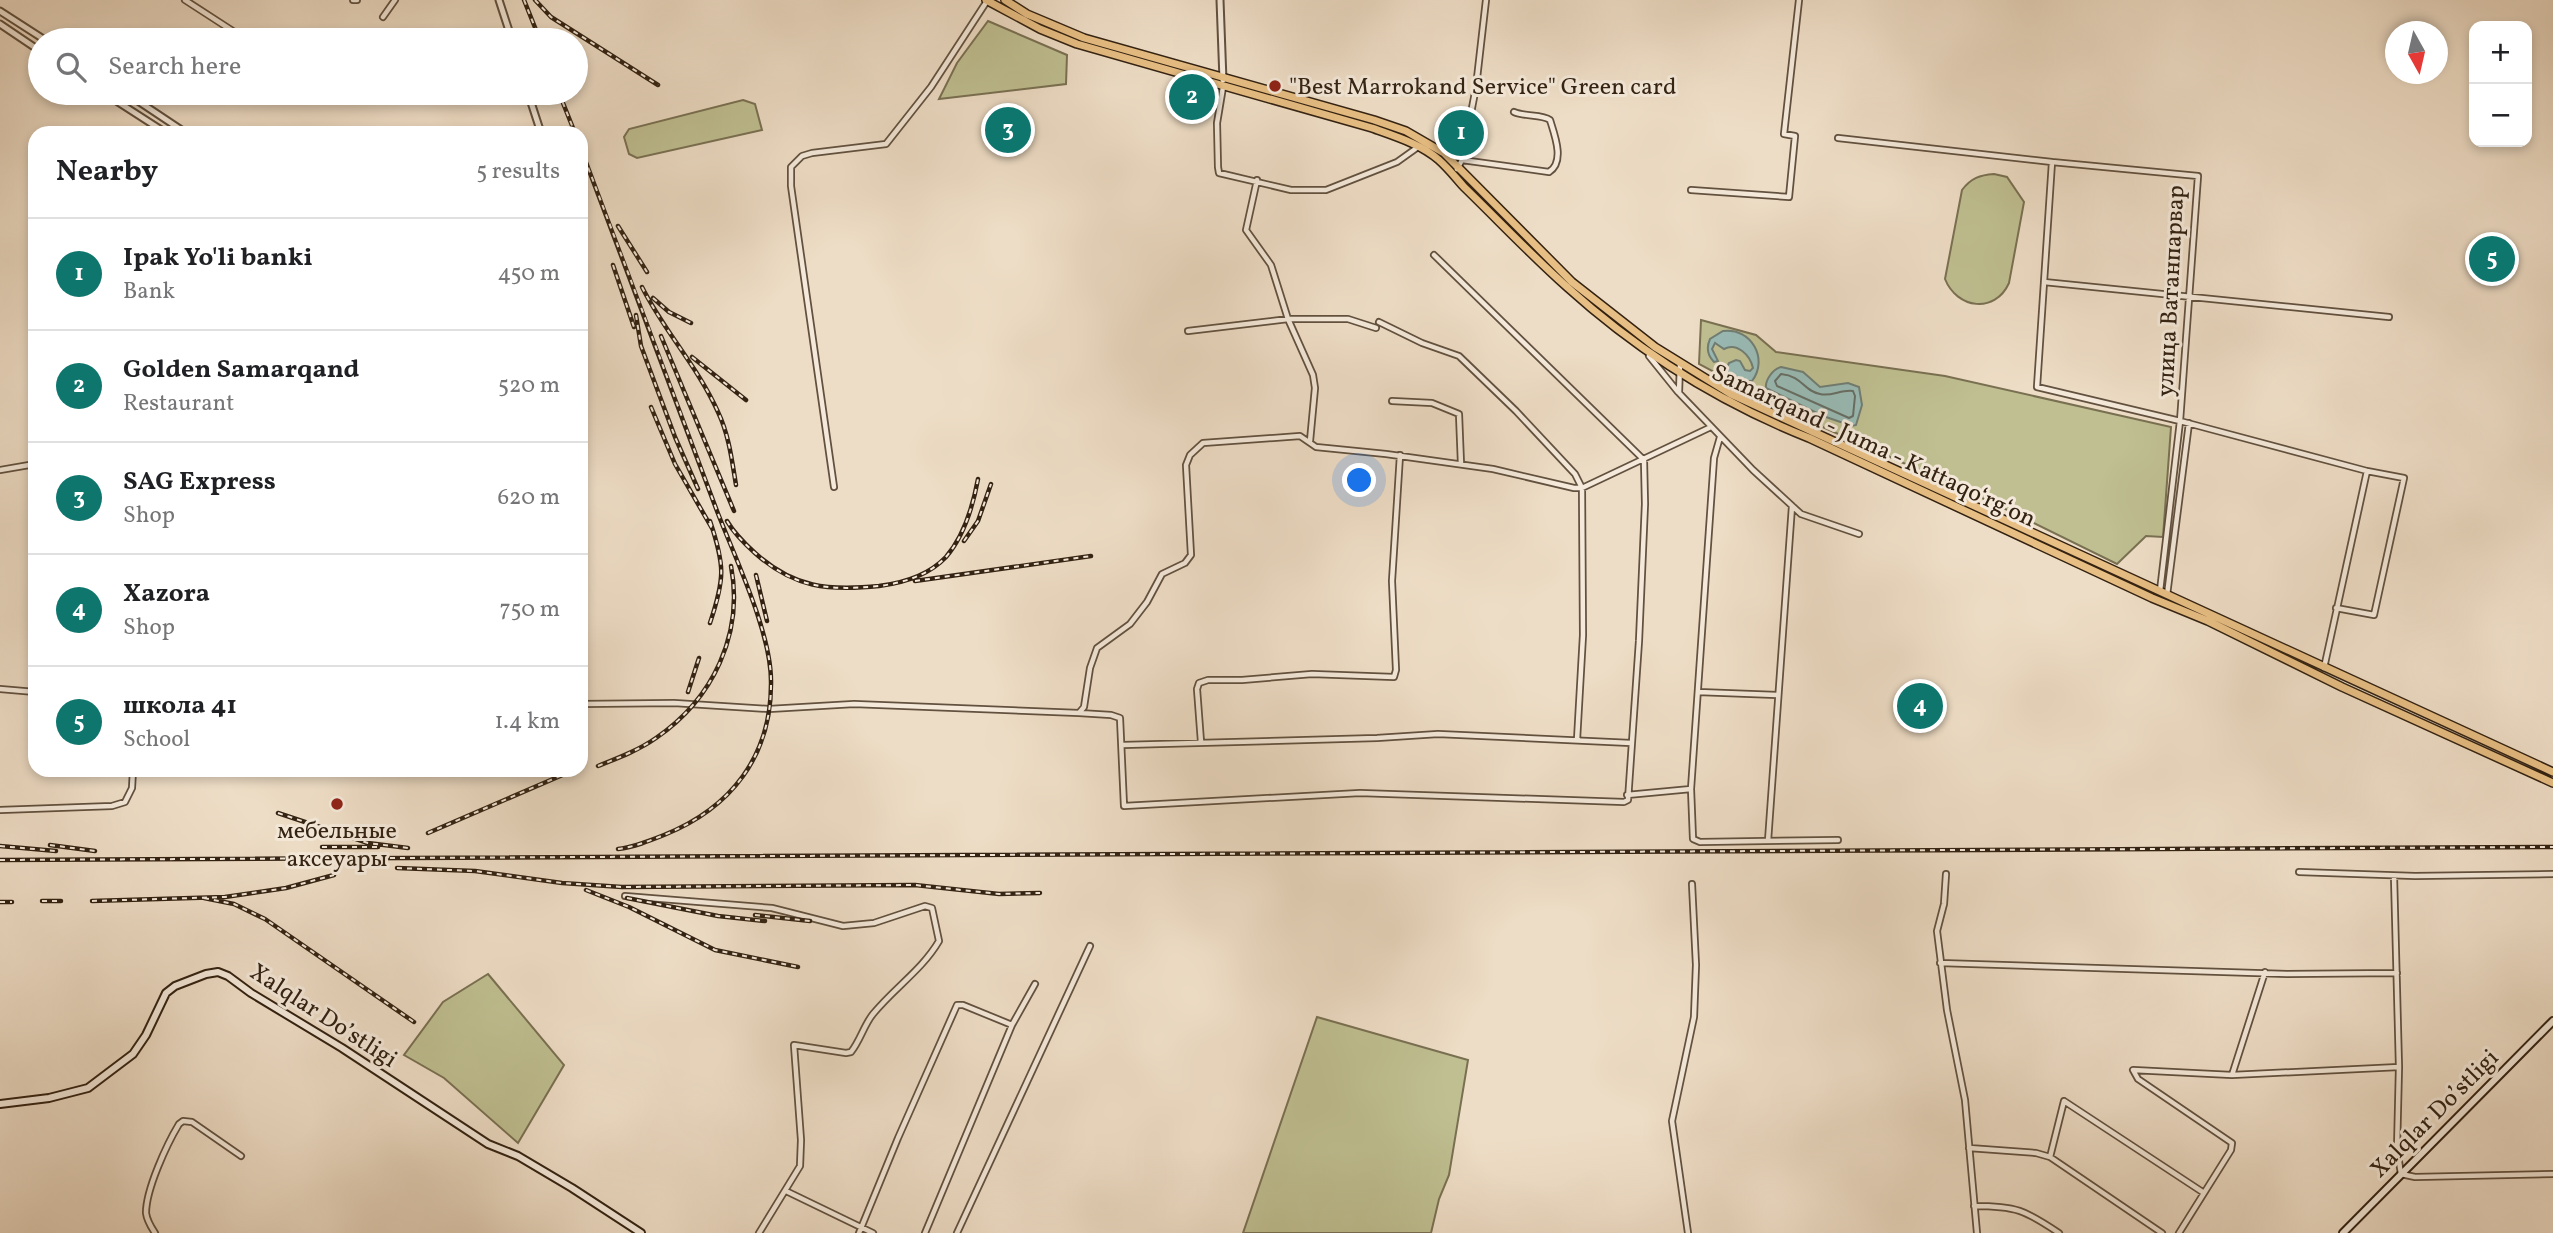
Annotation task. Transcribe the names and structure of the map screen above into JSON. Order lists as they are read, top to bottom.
{
  "streets": {
    "main road": ["Samarqand - Juma - Kattaqo‘rg‘on", "Xalqlar Do’stligi"],
    "street": ["улица Ватанпарвар"]
  },
  "places": ["\"Best Marrokand Service\" Green card", "мебельные аксеуары"],
  "north": "bottom",
  "page": {
    "map_buttons": ["+", "−"],
    "search": "Search here",
    "pins": [
      "2",
      "3",
      "1",
      "5",
      "4"
    ],
    "heading": ["Nearby", "5 results"],
    "list": [
      {
        "mark": "1",
        "name": "Ipak Yo'li banki",
        "note": "Bank",
        "value": "450 m"
      },
      {
        "mark": "2",
        "name": "Golden Samarqand",
        "note": "Restaurant",
        "value": "520 m"
      },
      {
        "mark": "3",
        "name": "SAG Express",
        "note": "Shop",
        "value": "620 m"
      },
      {
        "mark": "4",
        "name": "Xazora",
        "note": "Shop",
        "value": "750 m"
      },
      {
        "mark": "5",
        "name": "школа 41",
        "note": "School",
        "value": "1.4 km"
      }
    ]
  }
}
